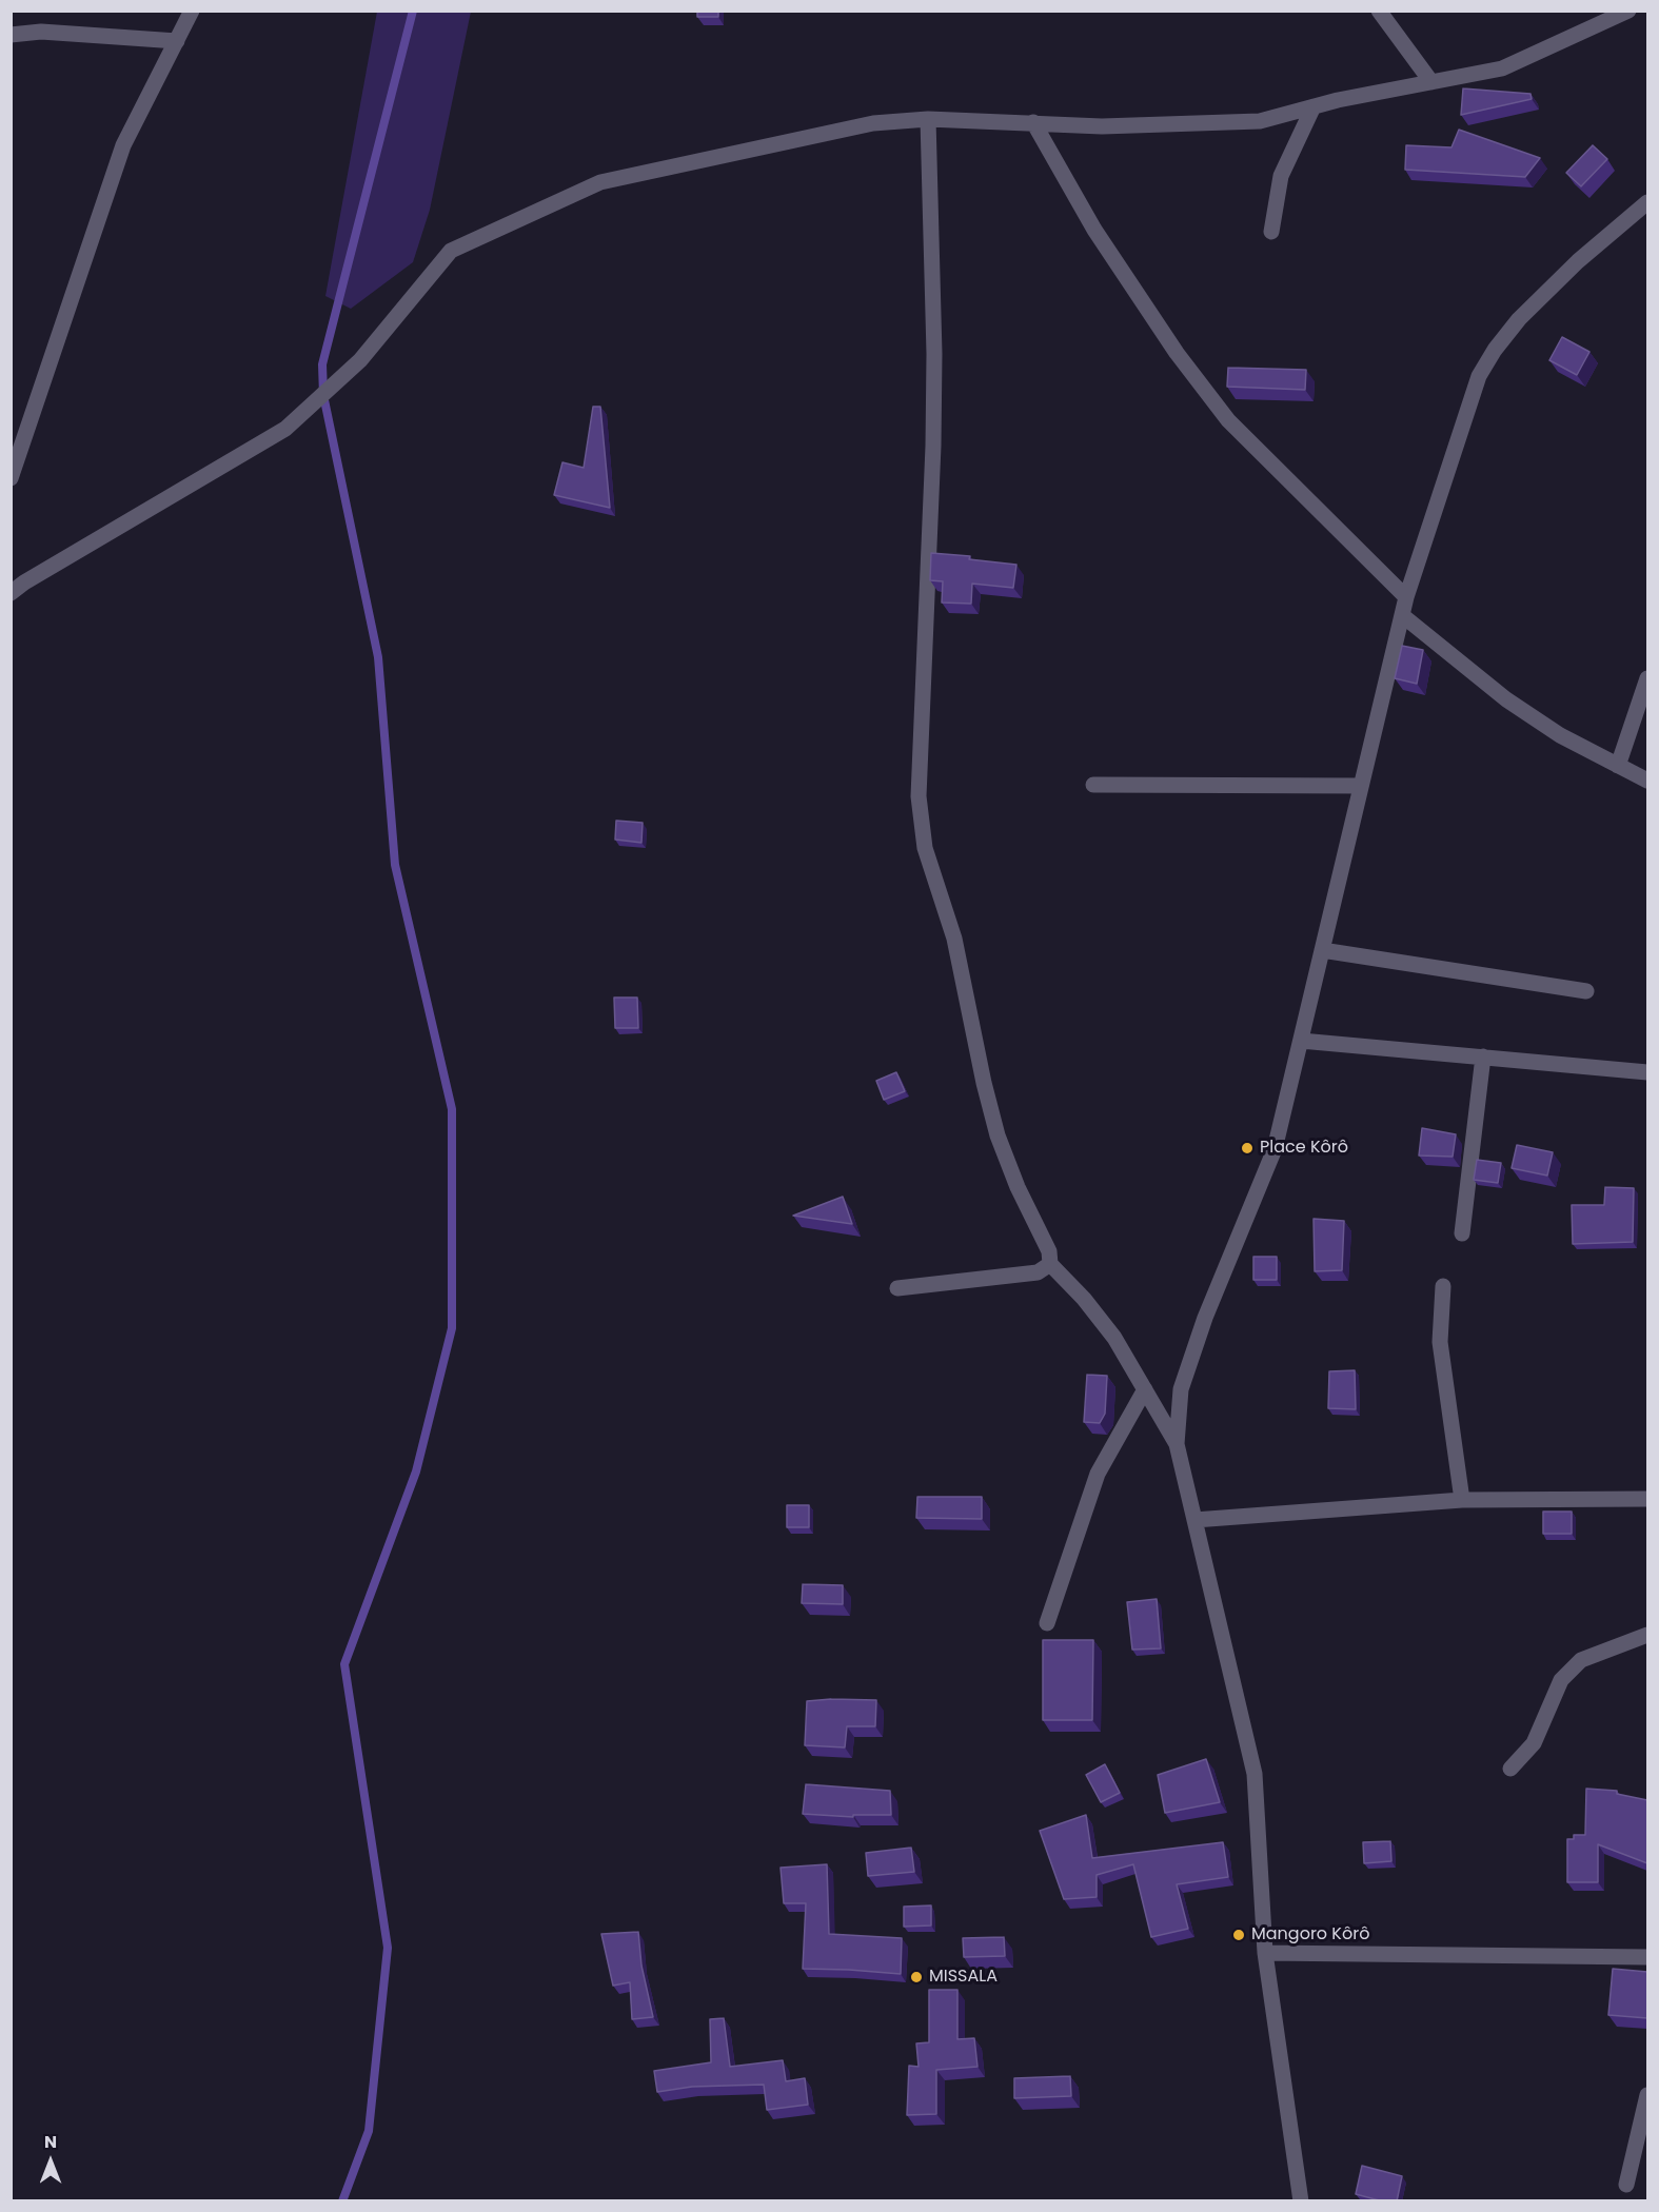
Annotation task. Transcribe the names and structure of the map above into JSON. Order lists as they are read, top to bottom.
{
  "places": ["Place Kôrô", "Mangoro Kôrô", "MISSALA"],
  "north": "top"
}
